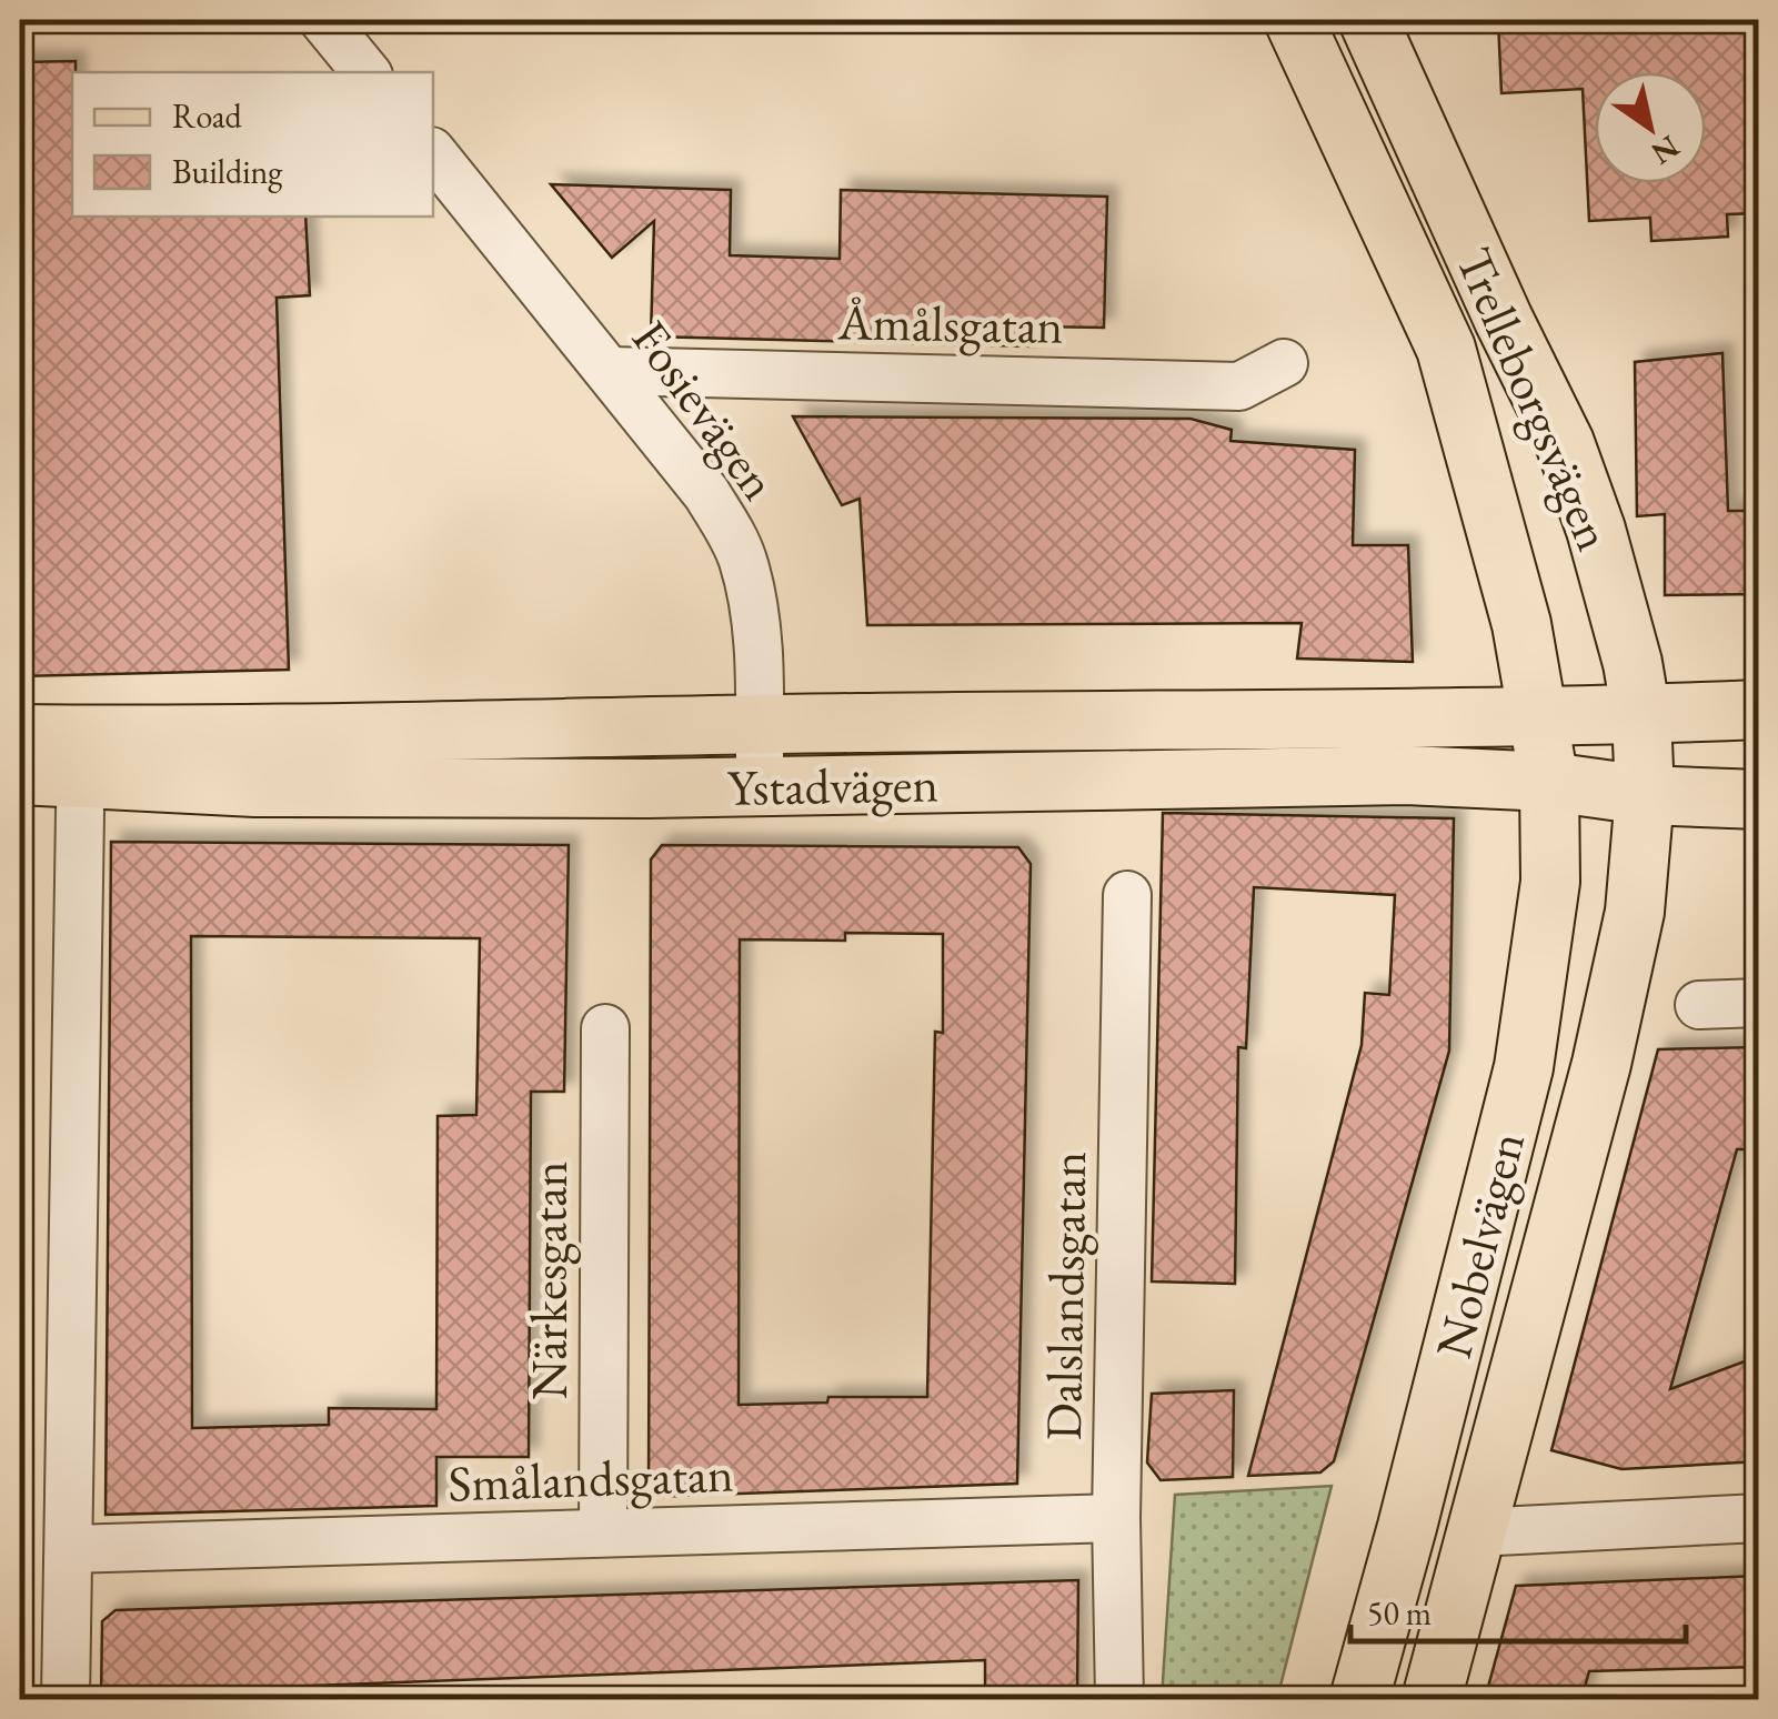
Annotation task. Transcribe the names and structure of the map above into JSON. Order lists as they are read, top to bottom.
{
  "streets": {
    "main road": ["Trelleborgsvägen", "Ystadvägen", "Nobelvägen"],
    "street": [
      "Åmålsgatan",
      "Fosievägen",
      "Närkesgatan",
      "Dalslandsgatan",
      "Smålandsgatan"
    ]
  },
  "crossings": [
    ["Åmålsgatan", "Fosievägen"],
    ["Trelleborgsvägen", "Ystadvägen"],
    ["Trelleborgsvägen", "Nobelvägen"],
    ["Fosievägen", "Ystadvägen"],
    ["Ystadvägen", "Nobelvägen"],
    ["Närkesgatan", "Smålandsgatan"],
    ["Dalslandsgatan", "Smålandsgatan"]
  ],
  "legend": ["Road", "Building"],
  "scale_bar": "50 m",
  "north": "bottom right"
}
